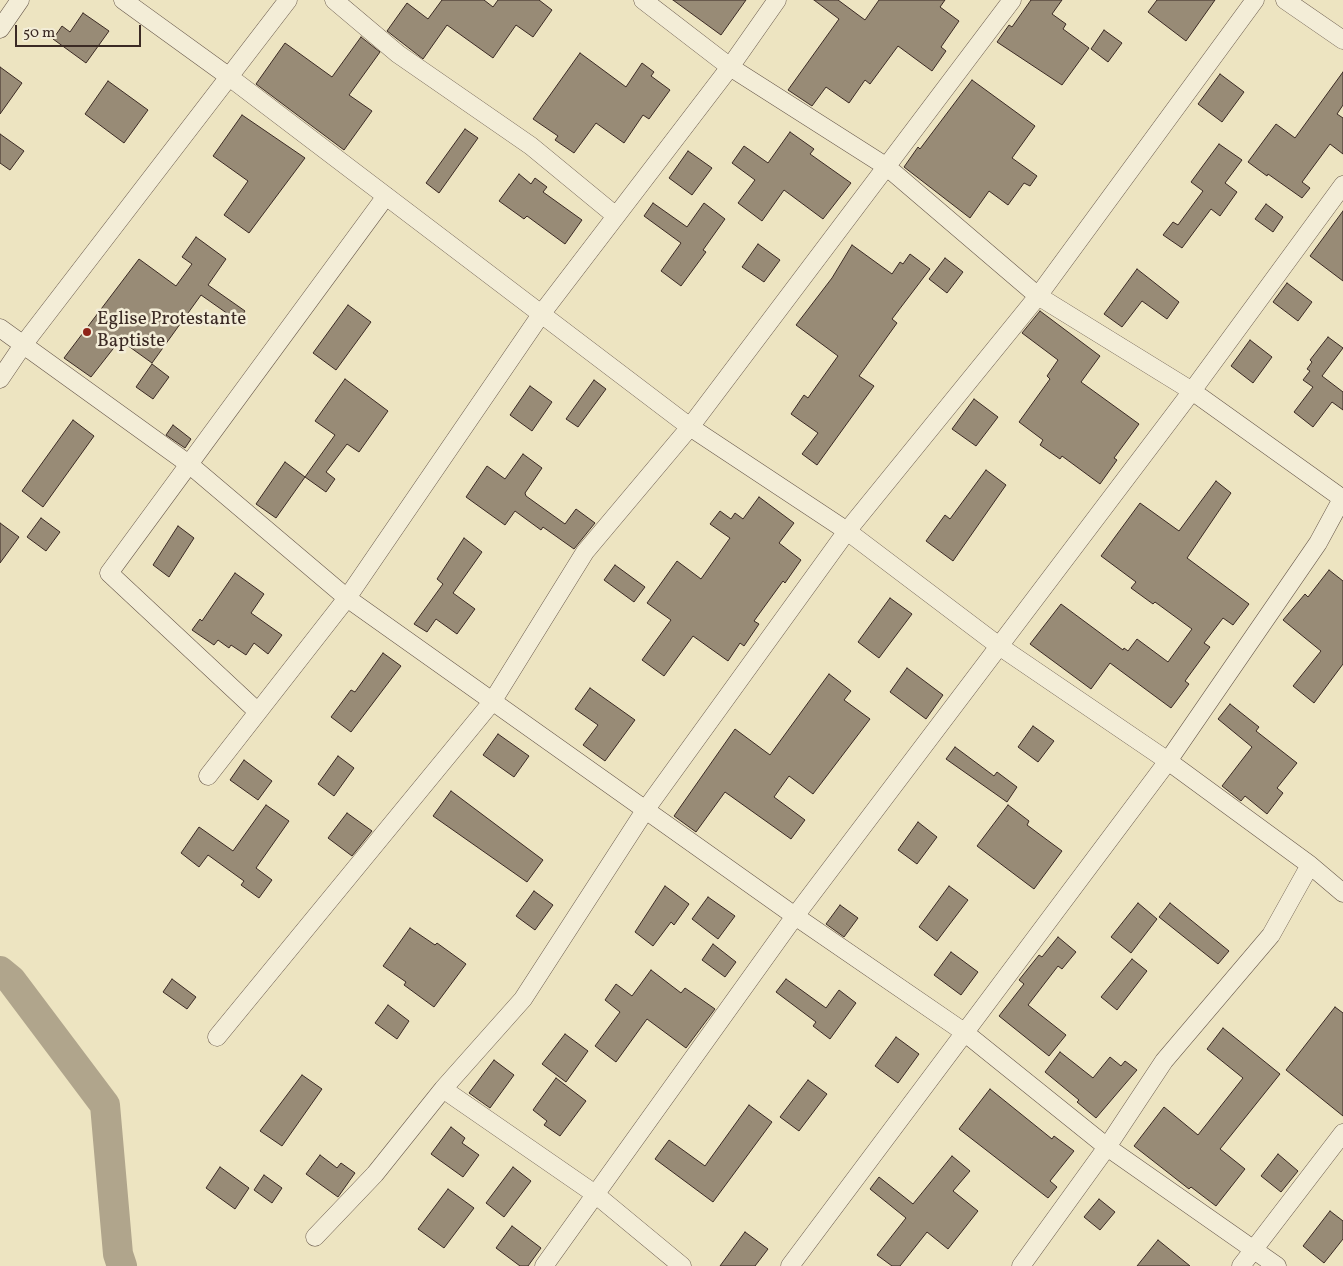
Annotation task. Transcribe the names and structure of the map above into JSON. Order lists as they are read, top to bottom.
{
  "places": ["Eglise Protestante Baptiste"],
  "scale_bar": "50 m"
}
